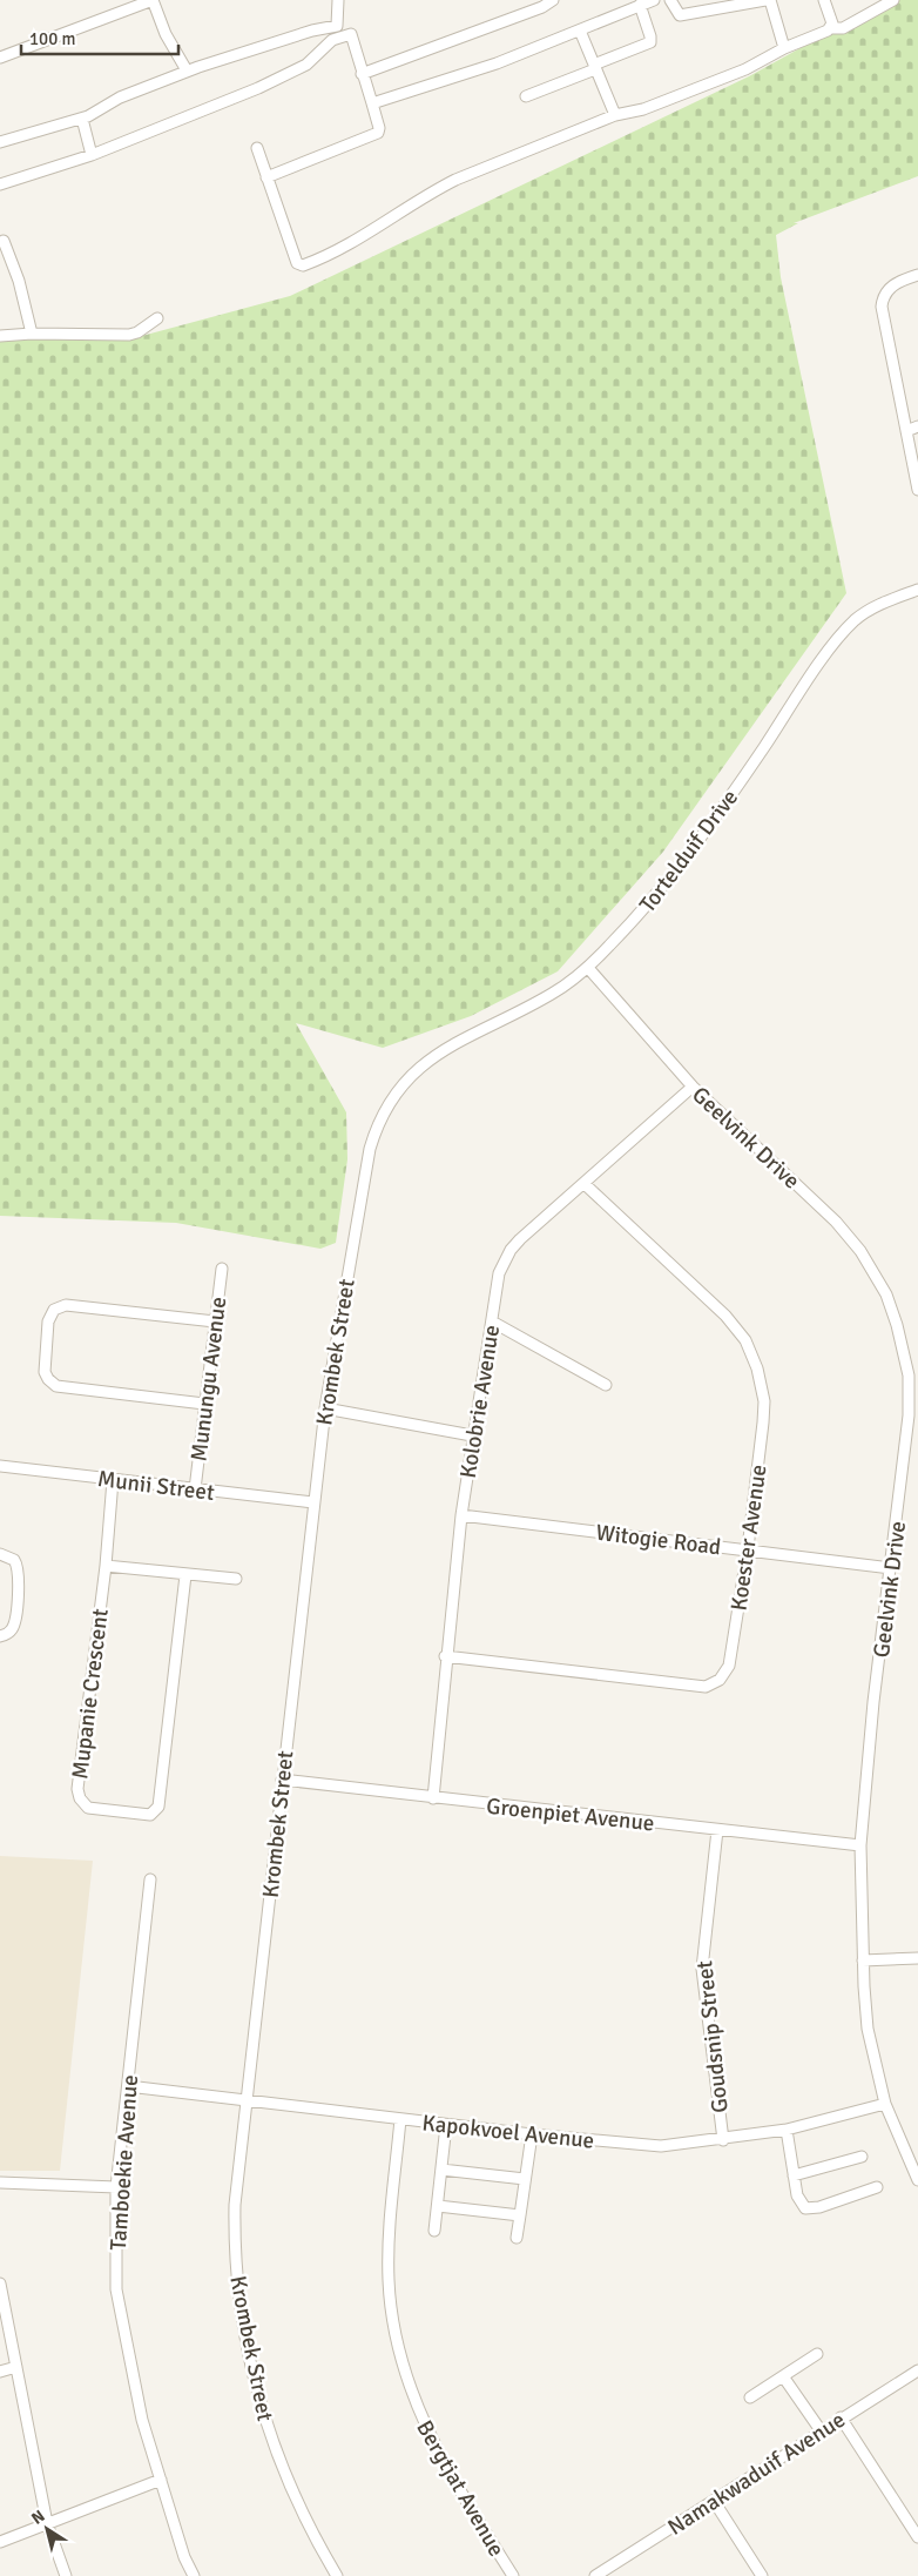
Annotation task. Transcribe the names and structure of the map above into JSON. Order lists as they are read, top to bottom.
{
  "streets": {
    "street": [
      "Tortelduif Drive",
      "Geelvink Drive",
      "Krombek Street",
      "Munungu Avenue",
      "Kolobrie Avenue",
      "Munii Street",
      "Koester Avenue",
      "Witogie Road",
      "Mupanie Crescent",
      "Groenpiet Avenue",
      "Goudsnip Street",
      "Kapokvoel Avenue",
      "Tamboekie Avenue",
      "Namakwaduif Avenue",
      "Bergtjat Avenue"
    ]
  },
  "crossings": [
    ["Tortelduif Drive", "Geelvink Drive"],
    ["Tortelduif Drive", "Krombek Street"],
    ["Geelvink Drive", "Kolobrie Avenue"],
    ["Geelvink Drive", "Witogie Road"],
    ["Geelvink Drive", "Groenpiet Avenue"],
    ["Geelvink Drive", "Kapokvoel Avenue"],
    ["Krombek Street", "Munii Street"],
    ["Krombek Street", "Groenpiet Avenue"],
    ["Krombek Street", "Kapokvoel Avenue"],
    ["Munungu Avenue", "Munii Street"],
    ["Kolobrie Avenue", "Koester Avenue"],
    ["Kolobrie Avenue", "Witogie Road"],
    ["Kolobrie Avenue", "Groenpiet Avenue"],
    ["Munii Street", "Mupanie Crescent"],
    ["Koester Avenue", "Witogie Road"],
    ["Groenpiet Avenue", "Goudsnip Street"],
    ["Goudsnip Street", "Kapokvoel Avenue"],
    ["Kapokvoel Avenue", "Tamboekie Avenue"],
    ["Kapokvoel Avenue", "Bergtjat Avenue"]
  ],
  "scale_bar": "100 m",
  "north": "top left"
}
